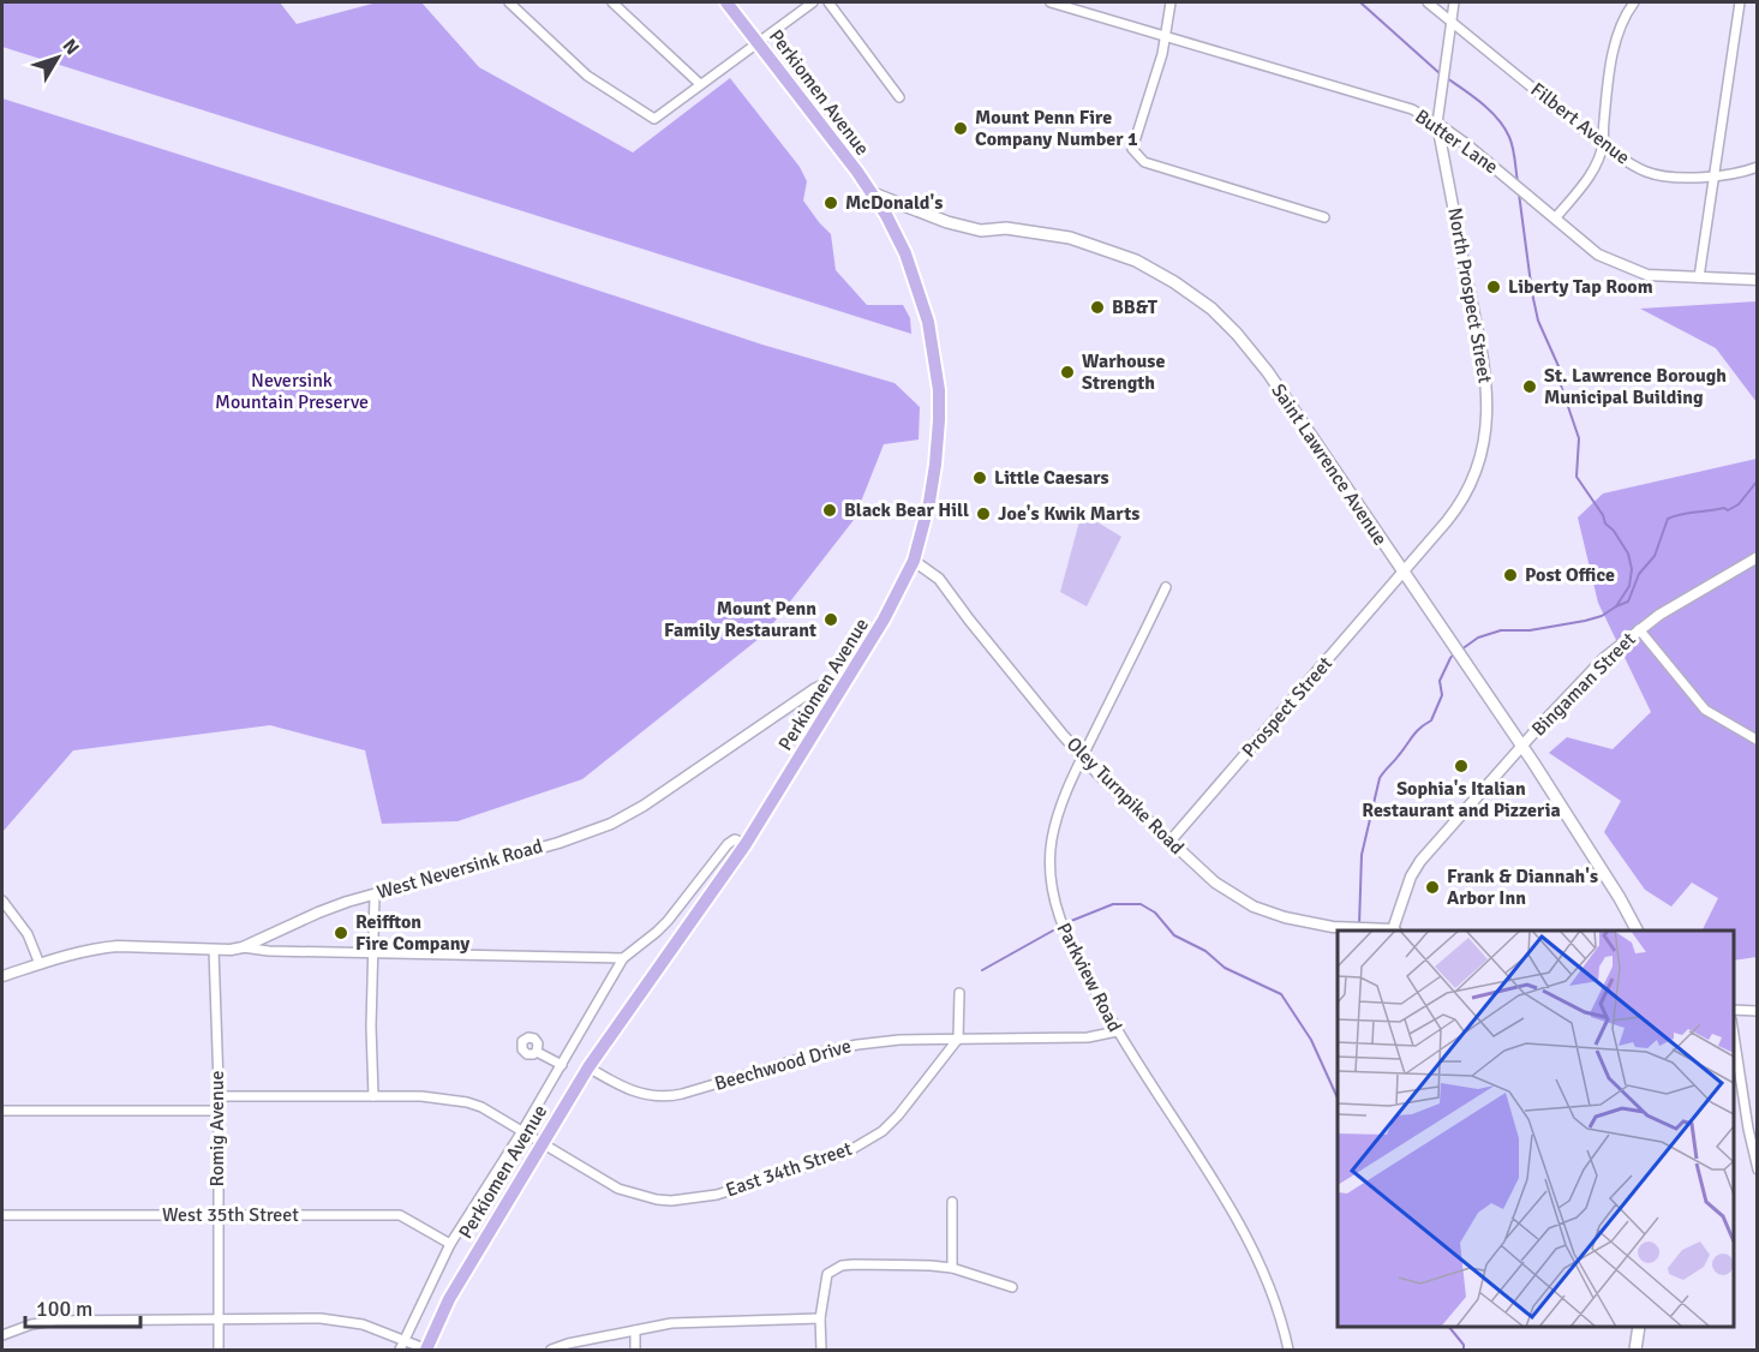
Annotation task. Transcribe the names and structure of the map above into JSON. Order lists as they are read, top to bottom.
{
  "streets": {
    "main road": ["Perkiomen Avenue", "Saint Lawrence Avenue"],
    "street": [
      "Filbert Avenue",
      "Butter Lane",
      "North Prospect Street",
      "Bingaman Street",
      "Prospect Street",
      "Oley Turnpike Road",
      "West Neversink Road",
      "Parkview Road",
      "Beechwood Drive",
      "Romig Avenue",
      "East 34th Street",
      "West 35th Street"
    ]
  },
  "crossings": [
    ["Perkiomen Avenue", "Saint Lawrence Avenue"],
    ["Perkiomen Avenue", "Oley Turnpike Road"],
    ["Perkiomen Avenue", "West Neversink Road"],
    ["Perkiomen Avenue", "Beechwood Drive"],
    ["Perkiomen Avenue", "East 34th Street"],
    ["Butter Lane", "North Prospect Street"],
    ["North Prospect Street", "Saint Lawrence Avenue"],
    ["North Prospect Street", "Prospect Street"],
    ["Saint Lawrence Avenue", "Bingaman Street"],
    ["Saint Lawrence Avenue", "Prospect Street"],
    ["Bingaman Street", "Oley Turnpike Road"],
    ["Prospect Street", "Oley Turnpike Road"],
    ["Oley Turnpike Road", "Parkview Road"],
    ["West Neversink Road", "Romig Avenue"],
    ["Parkview Road", "Beechwood Drive"],
    ["Beechwood Drive", "East 34th Street"],
    ["Romig Avenue", "East 34th Street"],
    ["Romig Avenue", "West 35th Street"]
  ],
  "parks": ["Neversink Mountain Preserve"],
  "places": [
    "Mount Penn Fire Company Number 1",
    "McDonald's",
    "Liberty Tap Room",
    "BB&T",
    "Warhouse Strength",
    "St. Lawrence Borough Municipal Building",
    "Little Caesars",
    "Black Bear Hill",
    "Joe's Kwik Marts",
    "Post Office",
    "Mount Penn Family Restaurant",
    "Sophia's Italian Restaurant and Pizzeria",
    "Frank & Diannah's Arbor Inn",
    "Reiffton Fire Company"
  ],
  "scale_bar": "100 m",
  "north": "top right"
}
